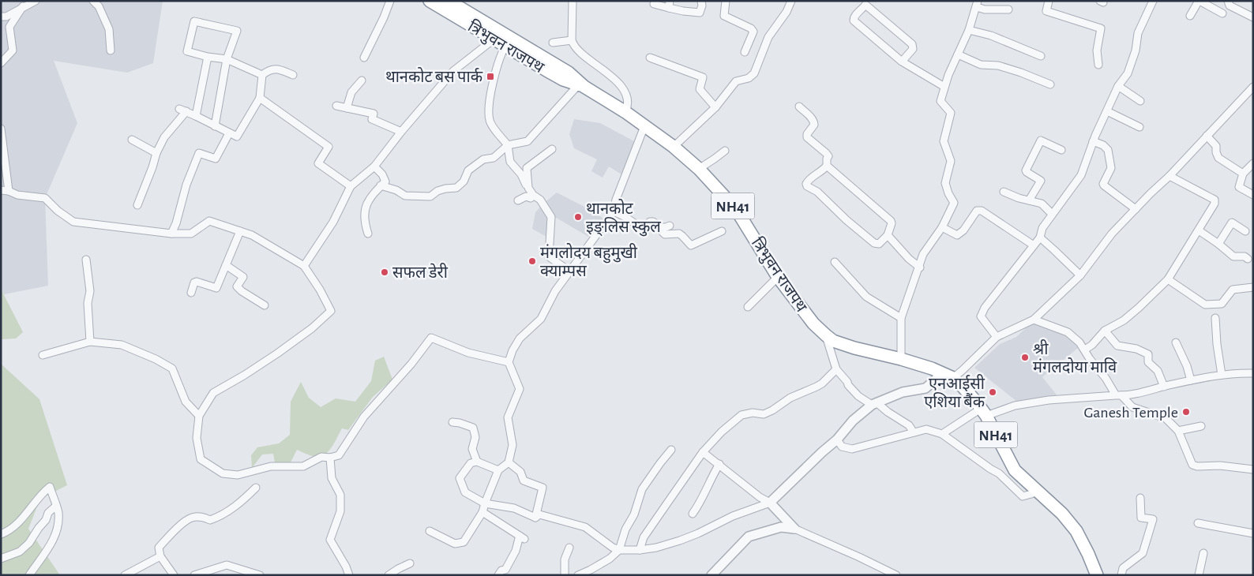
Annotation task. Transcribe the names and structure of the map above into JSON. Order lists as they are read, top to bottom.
{
  "streets": {
    "highway": ["त्रिभुवन राजपथ", "NH41"]
  },
  "crossings": [
    ["त्रिभुवन राजपथ", "NH41"]
  ],
  "places": {
    "transit": ["थानकोट बस पार्क"],
    "other": [
      "थानकोट इङ्लिस स्कुल",
      "मंगलोदय बहुमुखी क्याम्पस",
      "सफल डेरी",
      "श्री मंगलदोया मावि",
      "एनआईसी एशिया बैंक",
      "Ganesh Temple"
    ]
  }
}
